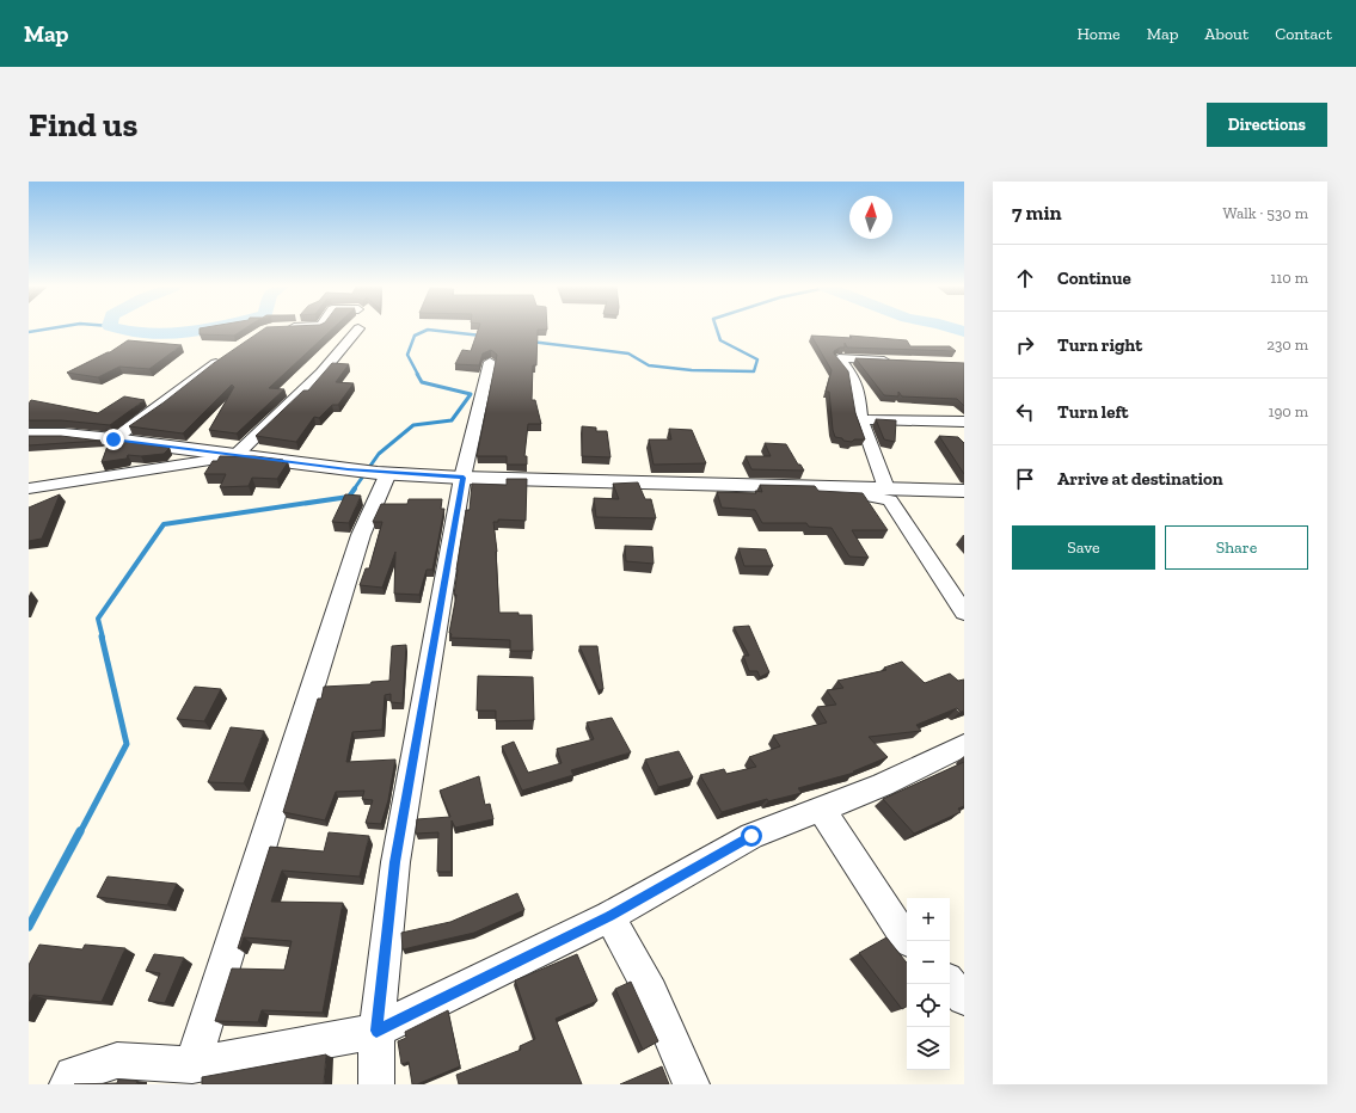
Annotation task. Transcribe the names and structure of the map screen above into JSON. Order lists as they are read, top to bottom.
{
  "north": "top",
  "page": {
    "header": "Map",
    "nav": [
      "Home",
      "Map",
      "About",
      "Contact"
    ],
    "buttons": [
      "Directions",
      ["Save", "Share"]
    ],
    "title": "Find us",
    "heading": ["7 min", "Walk · 530 m"],
    "list": [
      ["Continue", "110 m"],
      ["Turn right", "230 m"],
      ["Turn left", "190 m"],
      "Arrive at destination"
    ],
    "map_buttons": ["+", "−"]
  }
}
